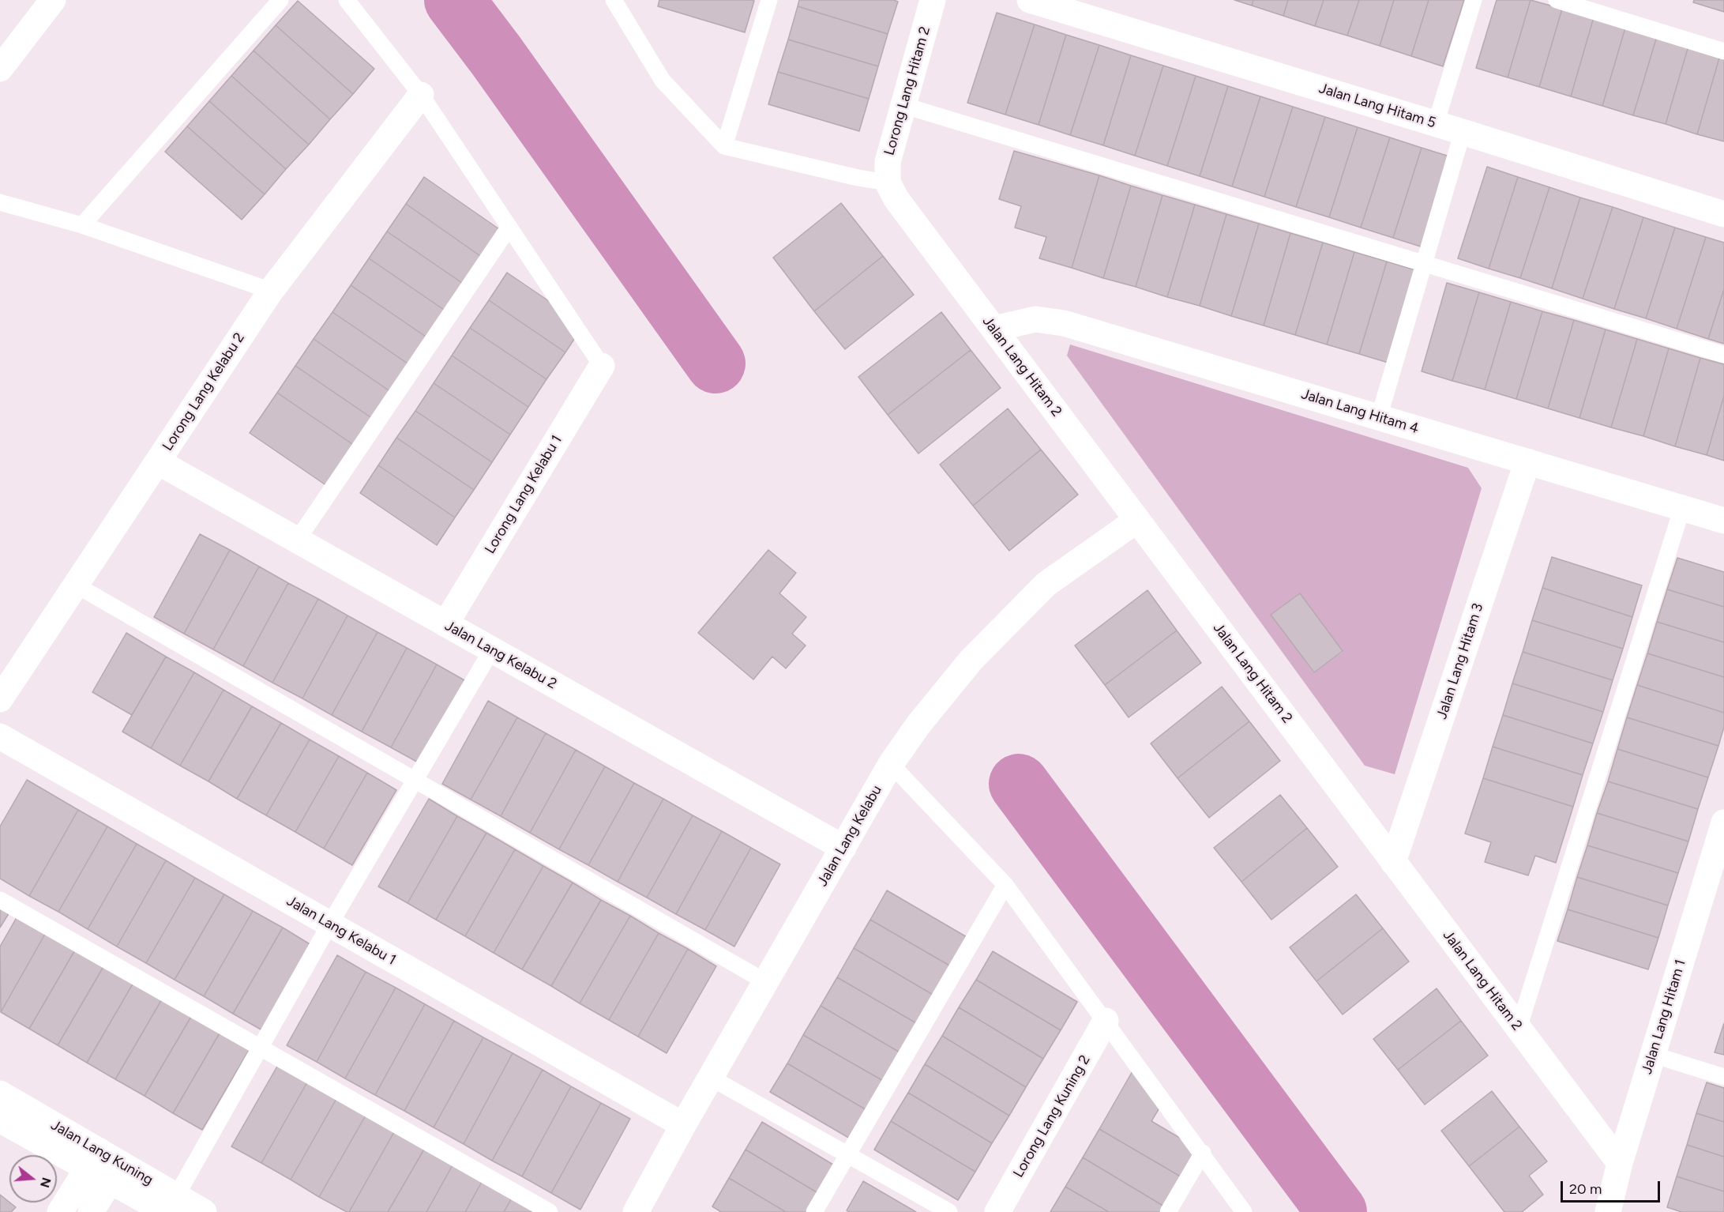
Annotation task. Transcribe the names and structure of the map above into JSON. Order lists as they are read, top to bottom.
{
  "streets": {
    "street": [
      "Lorong Lang Hitam 2",
      "Jalan Lang Hitam 5",
      "Jalan Lang Hitam 2",
      "Lorong Lang Kelabu 2",
      "Jalan Lang Hitam 4",
      "Lorong Lang Kelabu 1",
      "Jalan Lang Kelabu 2",
      "Jalan Lang Hitam 3",
      "Jalan Lang Kelabu",
      "Jalan Lang Kelabu 1",
      "Jalan Lang Hitam 1",
      "Lorong Lang Kuning 2",
      "Jalan Lang Kuning"
    ]
  },
  "crossings": [
    ["Lorong Lang Hitam 2", "Jalan Lang Hitam 2"],
    ["Jalan Lang Hitam 2", "Jalan Lang Hitam 4"],
    ["Jalan Lang Hitam 2", "Jalan Lang Hitam 3"],
    ["Jalan Lang Hitam 2", "Jalan Lang Kelabu"],
    ["Jalan Lang Hitam 2", "Jalan Lang Hitam 1"],
    ["Lorong Lang Kelabu 2", "Jalan Lang Kelabu 2"],
    ["Jalan Lang Hitam 4", "Jalan Lang Hitam 3"],
    ["Lorong Lang Kelabu 1", "Jalan Lang Kelabu 2"],
    ["Jalan Lang Kelabu 2", "Jalan Lang Kelabu"],
    ["Jalan Lang Kelabu", "Jalan Lang Kelabu 1"]
  ],
  "scale_bar": "20 m",
  "north": "right"
}
